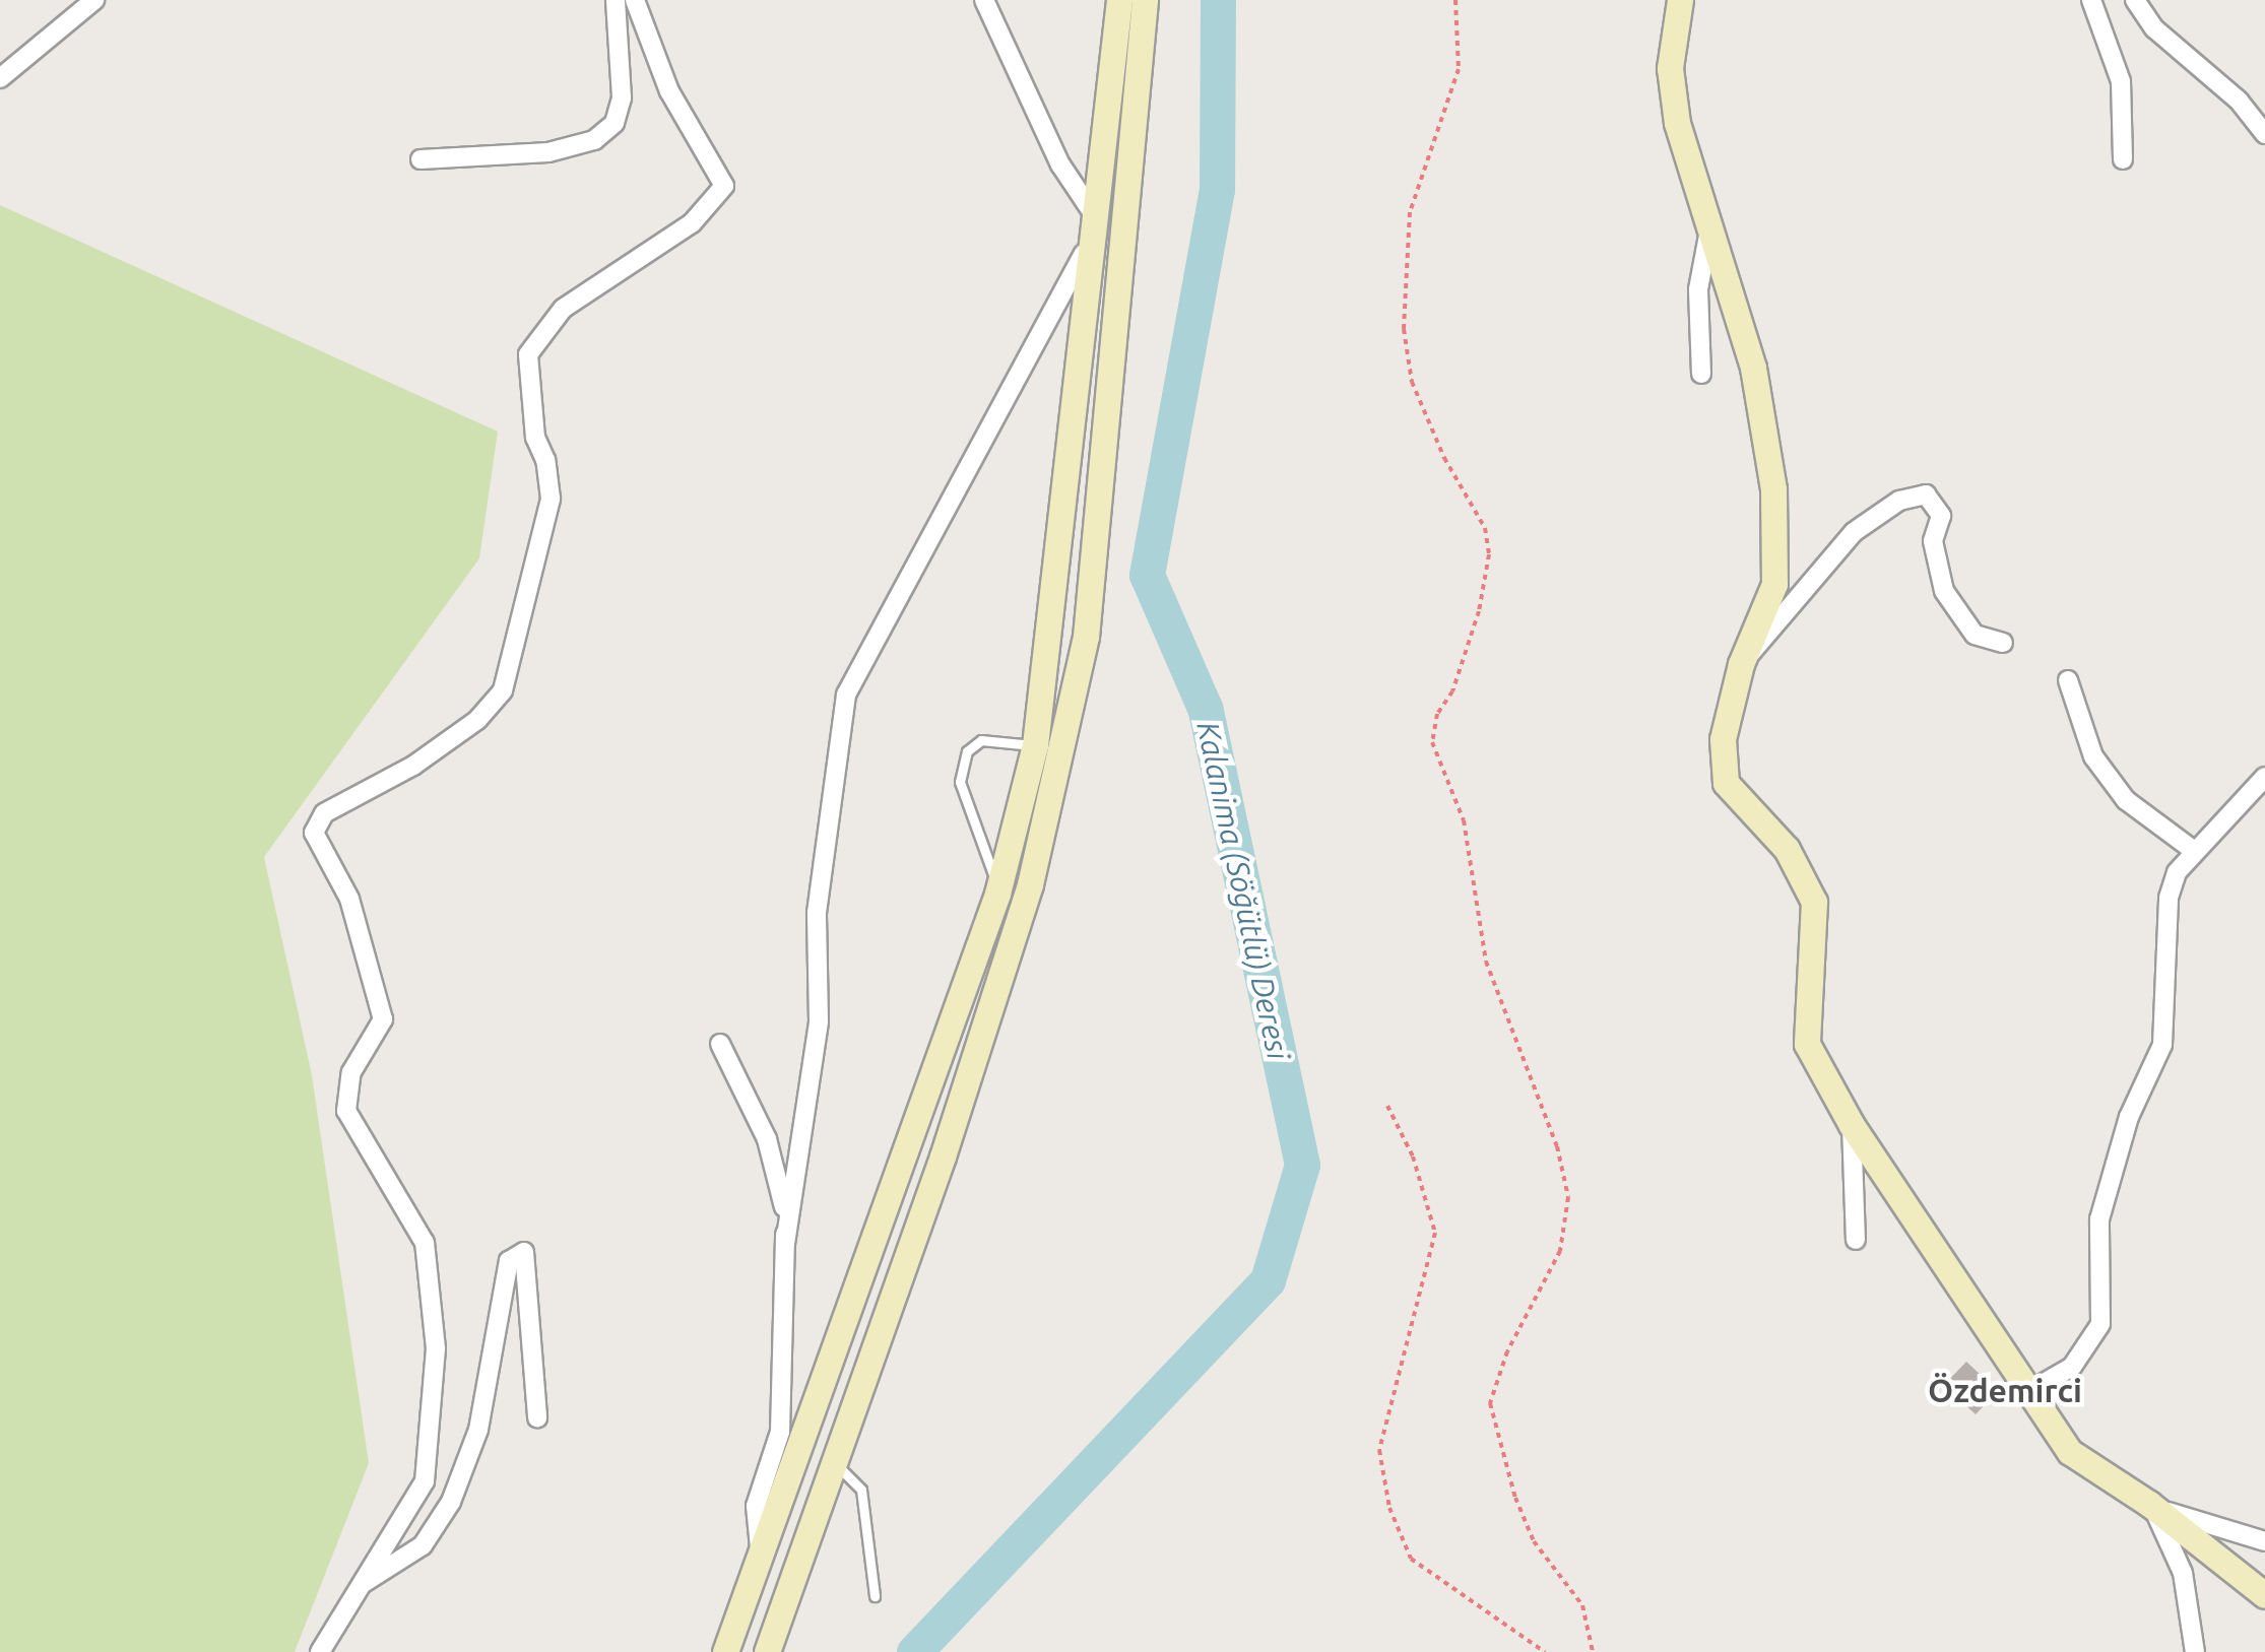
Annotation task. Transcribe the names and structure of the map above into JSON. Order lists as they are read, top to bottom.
{
  "districts": ["Özdemirci"],
  "water": ["Kalanima (Söğütlü) Deresi"]
}
